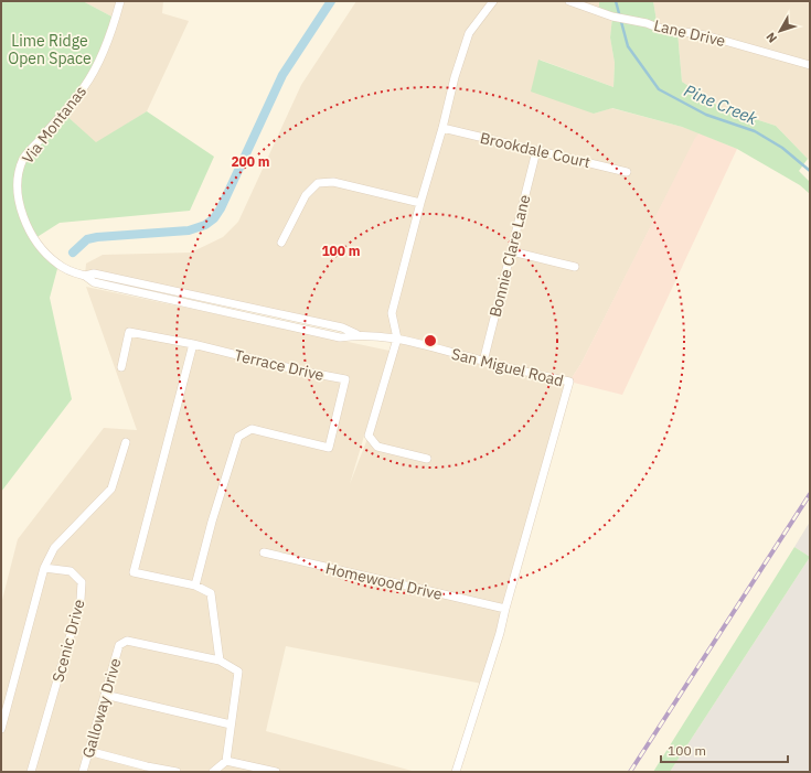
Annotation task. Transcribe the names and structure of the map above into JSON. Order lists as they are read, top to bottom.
{
  "streets": {
    "street": [
      "Lane Drive",
      "Via Montanas",
      "Brookdale Court",
      "Bonnie Clare Lane",
      "Terrace Drive",
      "San Miguel Road",
      "Homewood Drive",
      "Scenic Drive",
      "Galloway Drive"
    ]
  },
  "crossings": [
    ["Via Montanas", "San Miguel Road"],
    ["Brookdale Court", "Bonnie Clare Lane"],
    ["Bonnie Clare Lane", "San Miguel Road"],
    ["San Miguel Road", "Homewood Drive"]
  ],
  "water": ["Pine Creek"],
  "parks": ["Lime Ridge Open Space"],
  "scale_bar": "100 m",
  "north": "bottom left",
  "rings": ["200 m", "100 m"]
}
